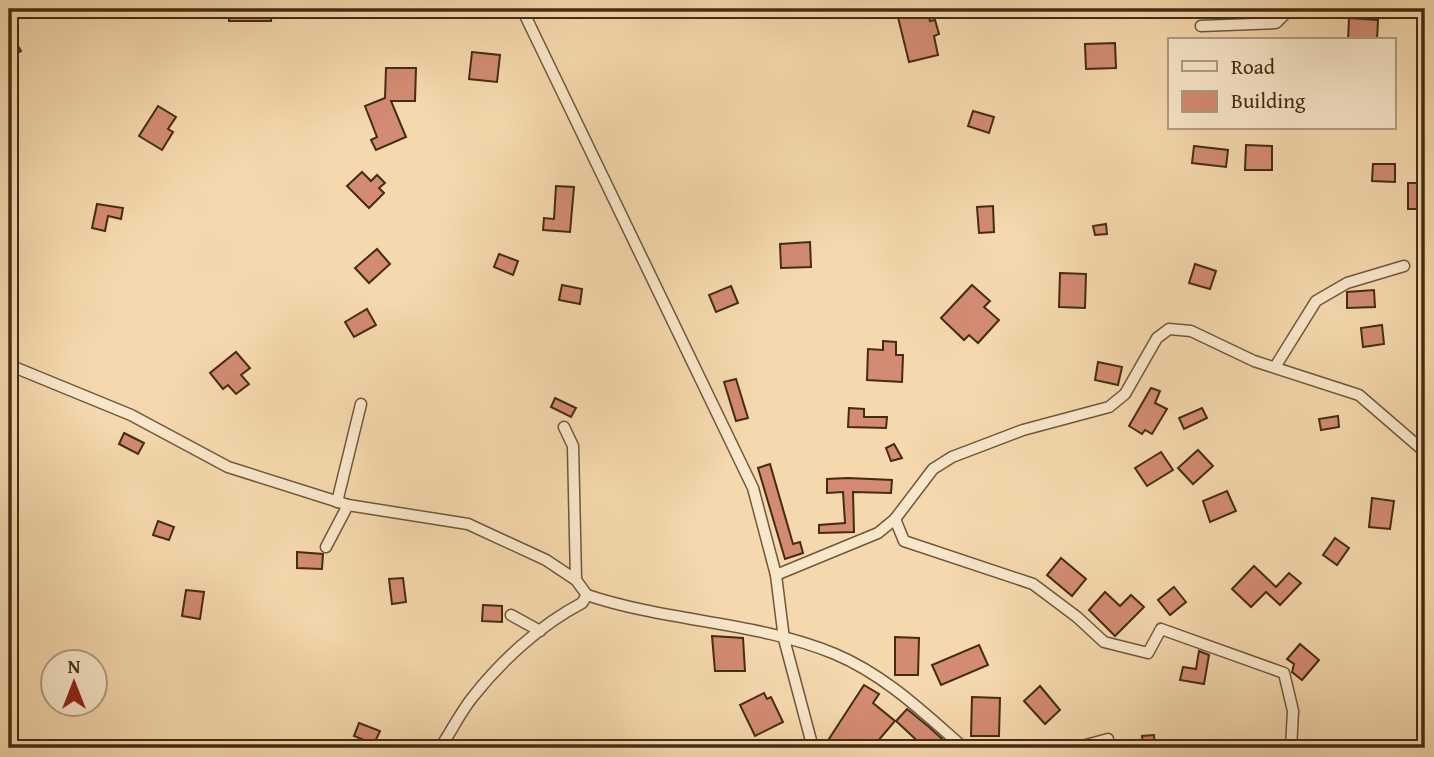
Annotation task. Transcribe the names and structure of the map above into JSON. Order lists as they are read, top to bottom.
{
  "legend": ["Road", "Building"],
  "north": "top"
}
